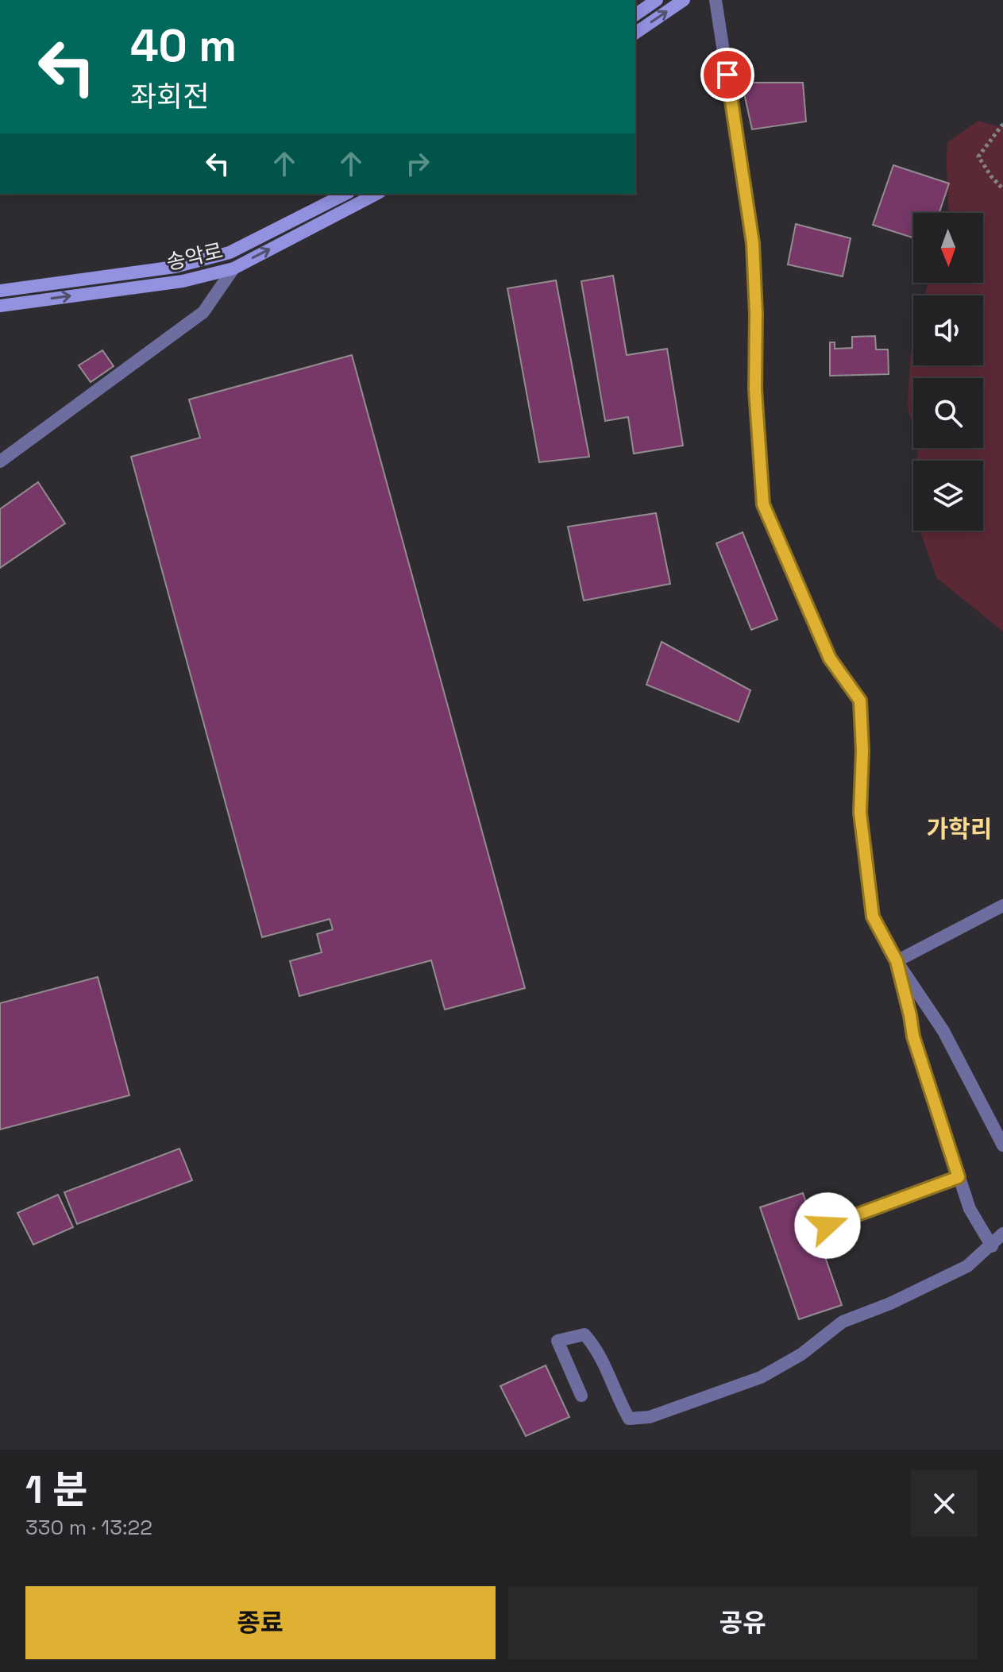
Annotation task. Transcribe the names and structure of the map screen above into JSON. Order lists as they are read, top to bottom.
{
  "streets": {
    "main road": ["송악로"]
  },
  "districts": ["가학리"],
  "north": "bottom",
  "page": {
    "turn": ["40 m", "좌회전"],
    "heading": ["1 분", "330 m · 13:22"],
    "buttons": ["종료", "공유"]
  }
}
